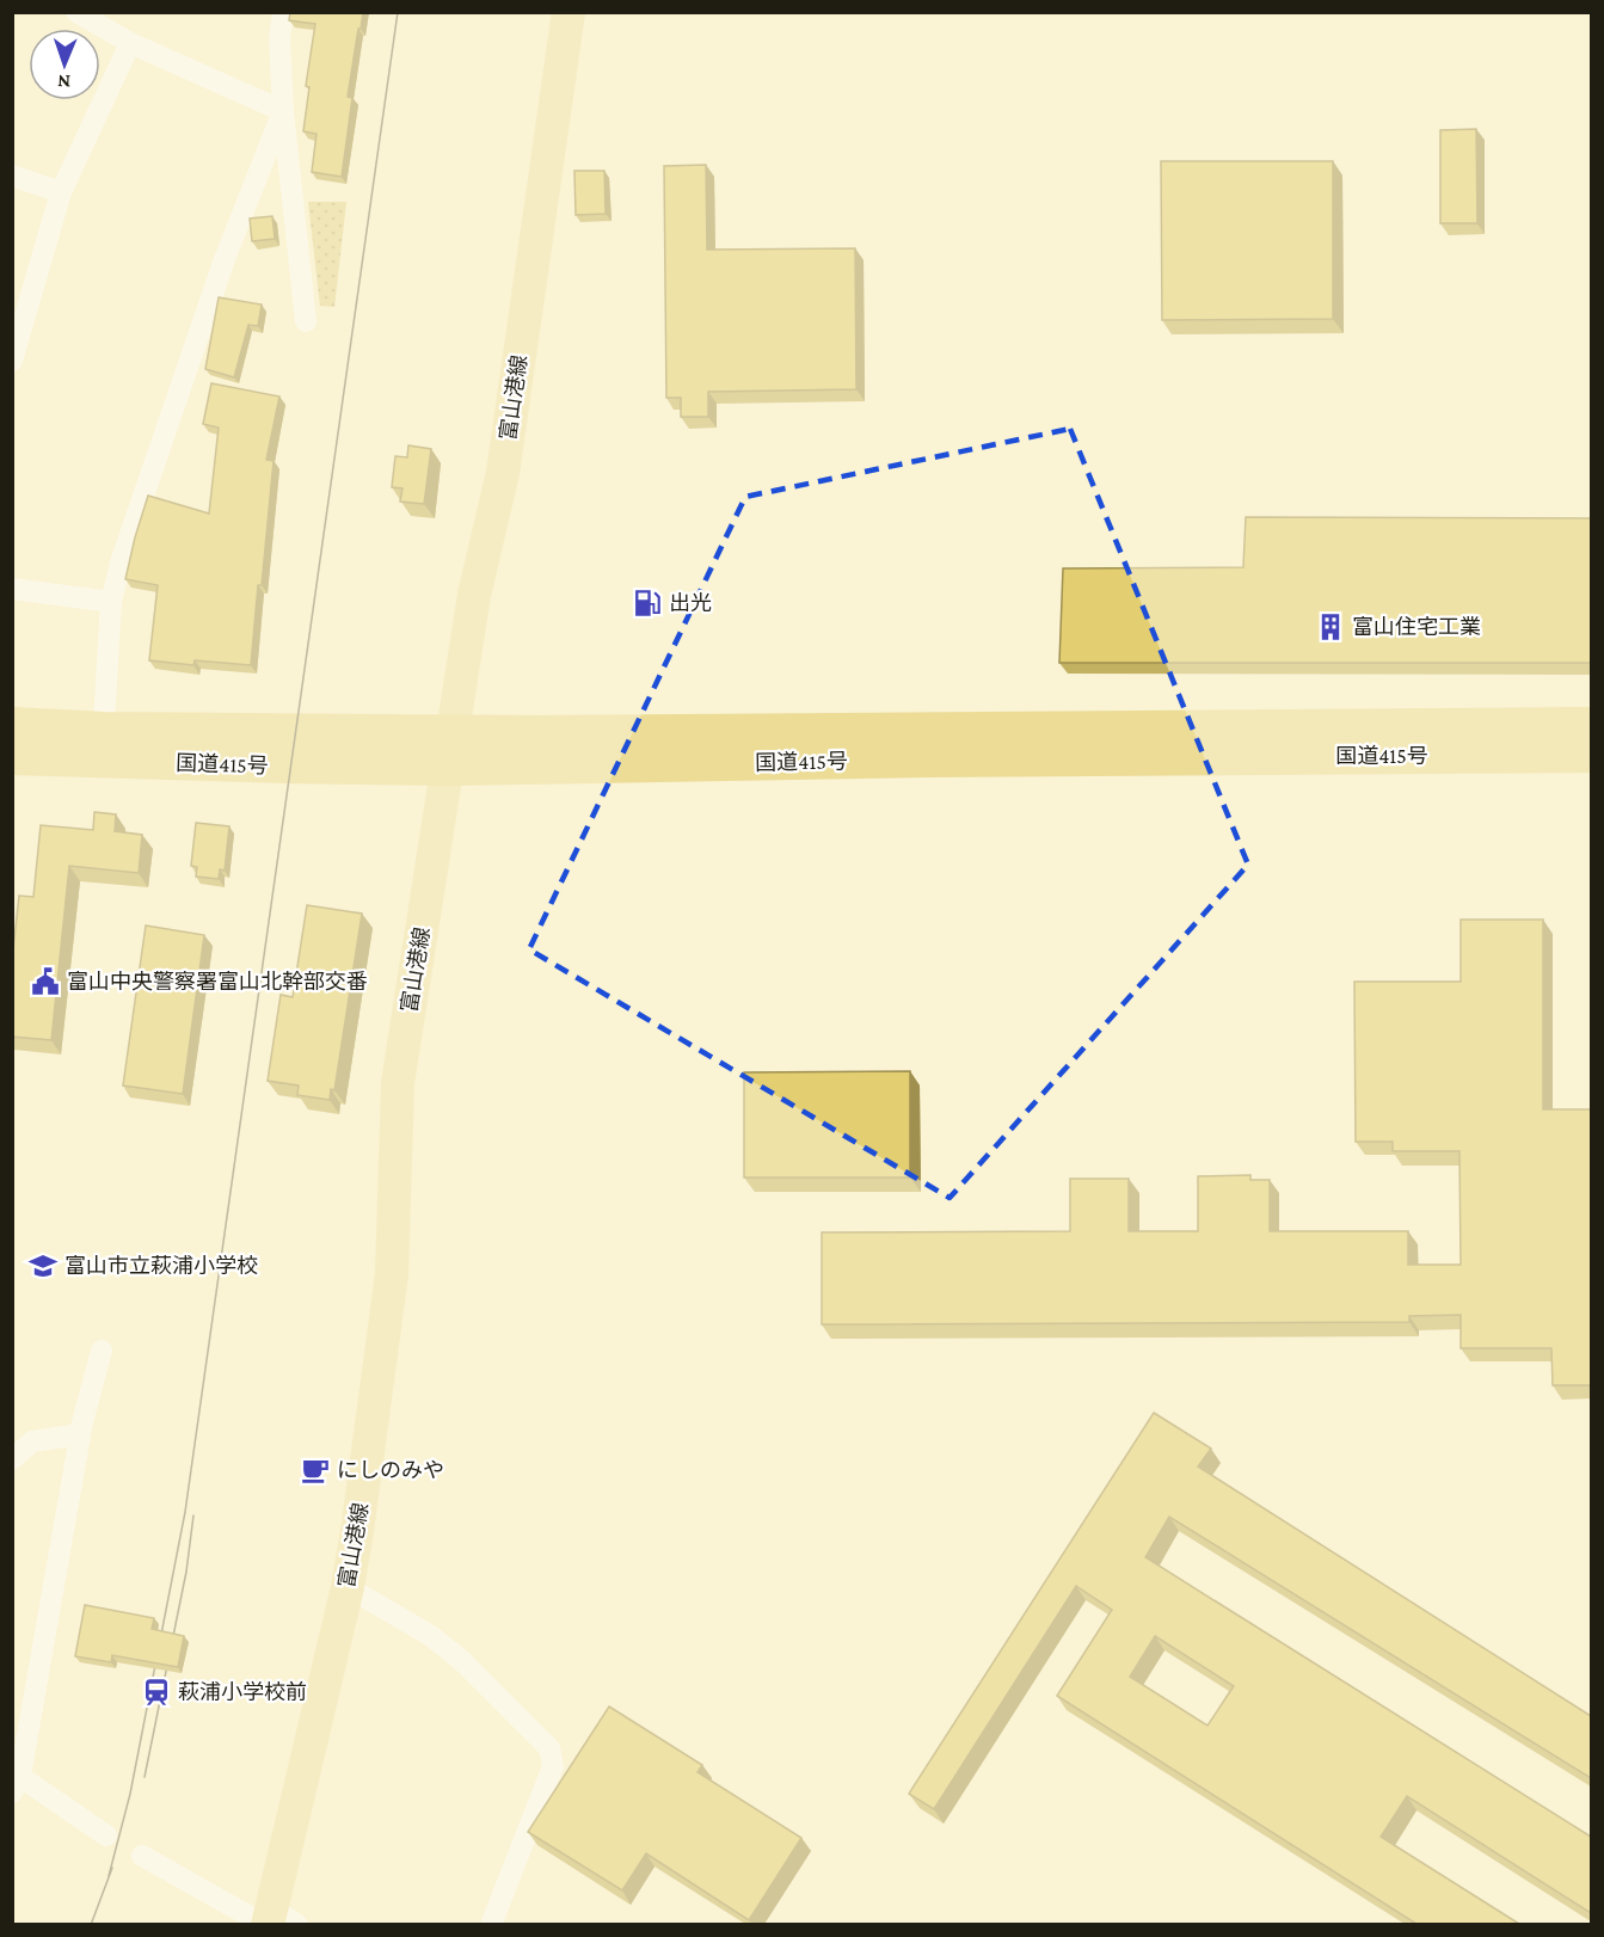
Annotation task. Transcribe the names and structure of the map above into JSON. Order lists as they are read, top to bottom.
{
  "streets": {
    "highway": ["国道415号"],
    "main road": ["富山港線"]
  },
  "crossings": [
    ["富山港線", "国道415号"]
  ],
  "places": {
    "fuel station": ["出光"],
    "building": ["富山住宅工業"],
    "public building": ["富山中央警察署富山北幹部交番"],
    "school or university": ["富山市立萩浦小学校"],
    "cafe": ["にしのみや"],
    "station": ["萩浦小学校前"]
  },
  "north": "bottom"
}
